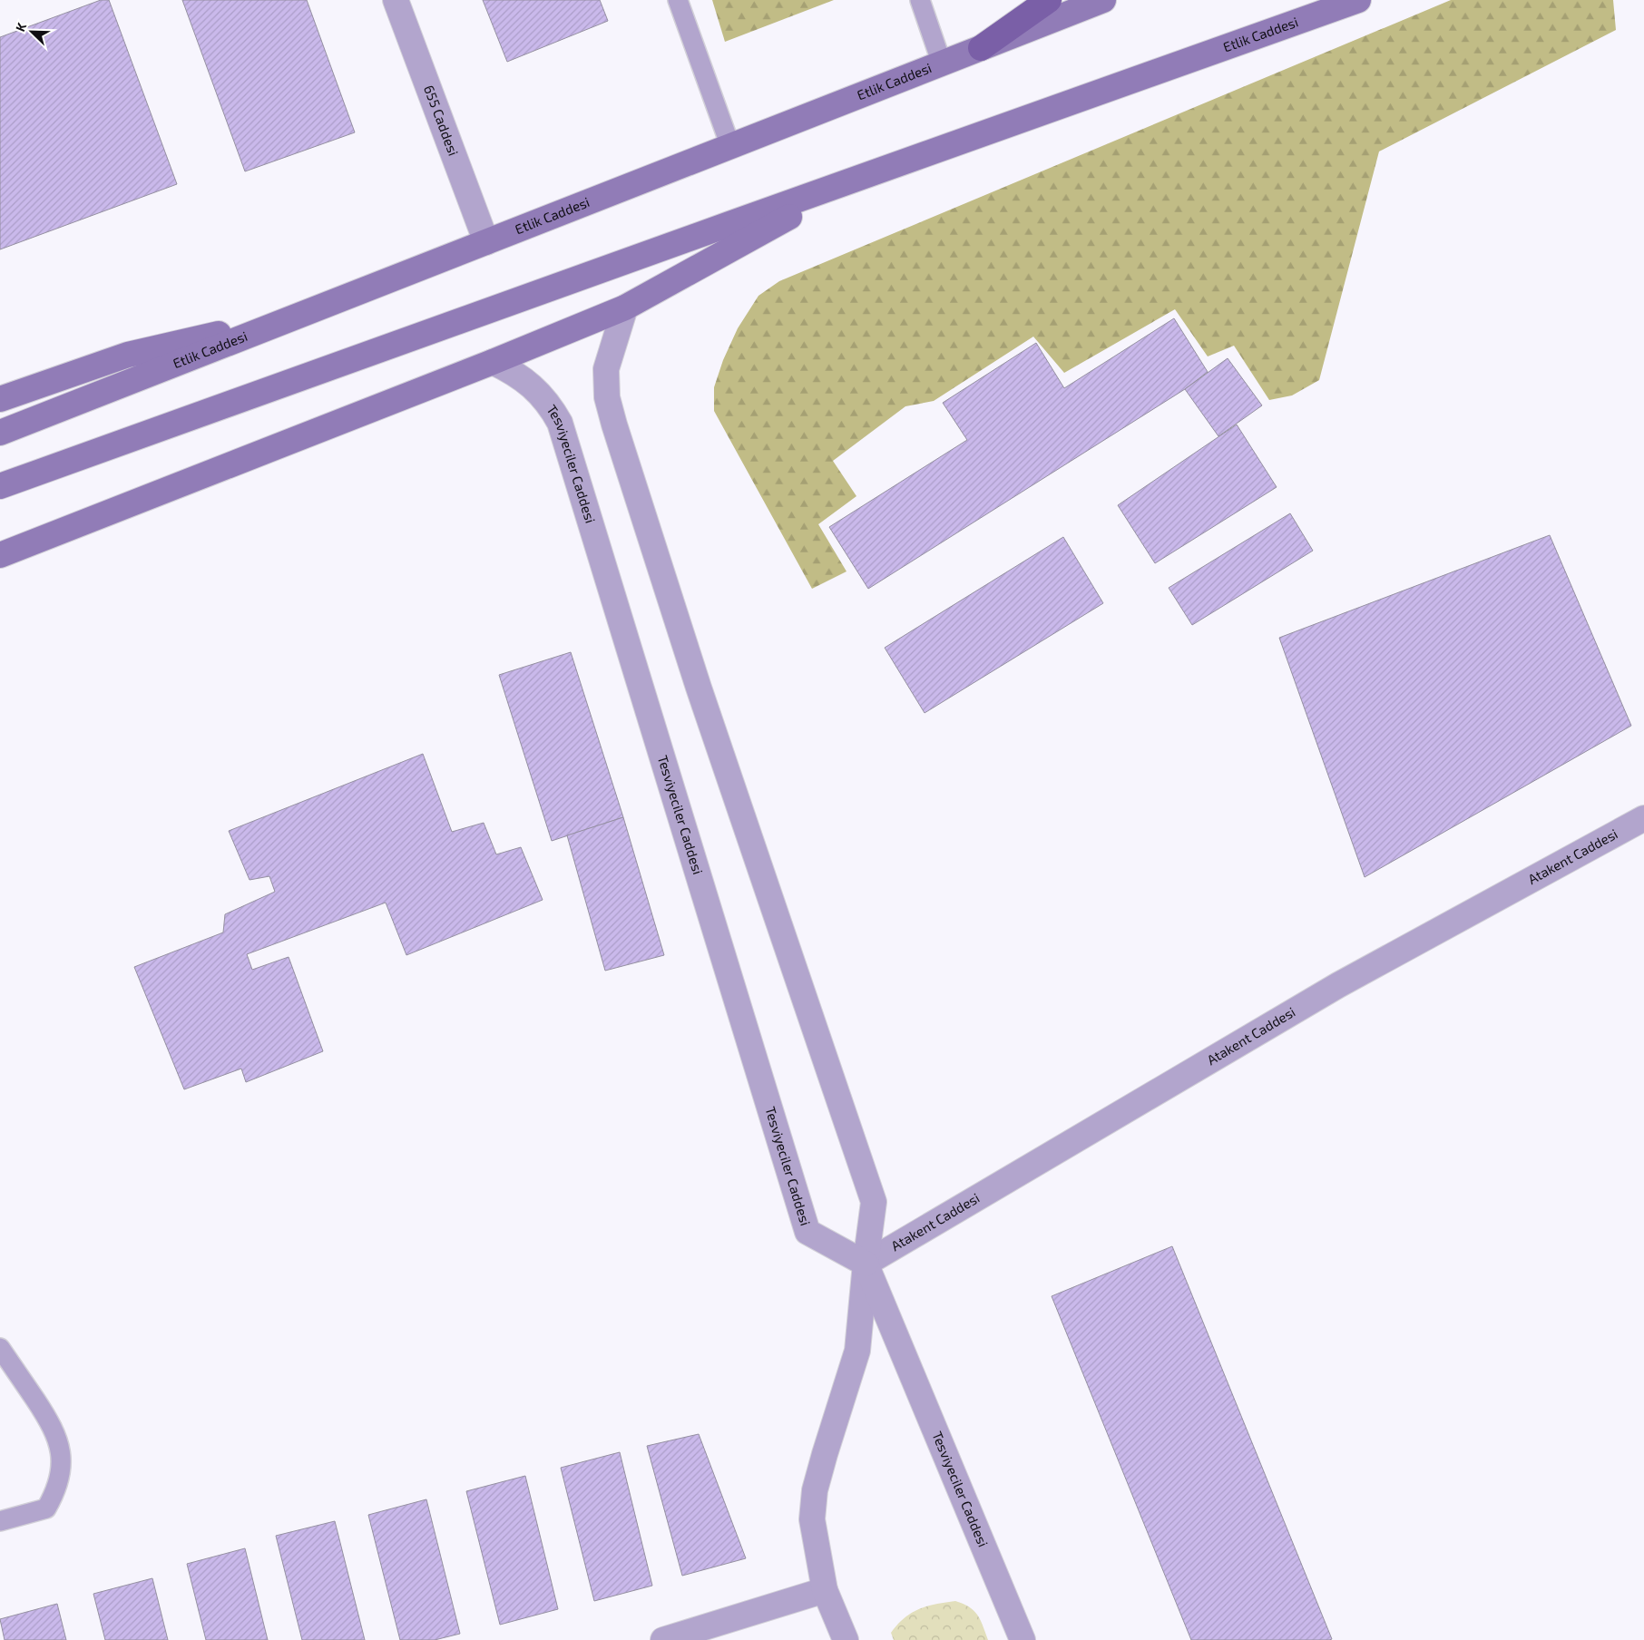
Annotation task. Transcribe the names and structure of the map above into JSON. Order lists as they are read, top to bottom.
{
  "streets": {
    "main road": ["Etlik Caddesi"],
    "street": ["655 Caddesi", "Tesviyeciler Caddesi", "Atakent Caddesi"]
  },
  "crossings": [
    ["Etlik Caddesi", "655 Caddesi"],
    ["Etlik Caddesi", "Tesviyeciler Caddesi"],
    ["Tesviyeciler Caddesi", "Atakent Caddesi"]
  ],
  "north": "top left"
}
